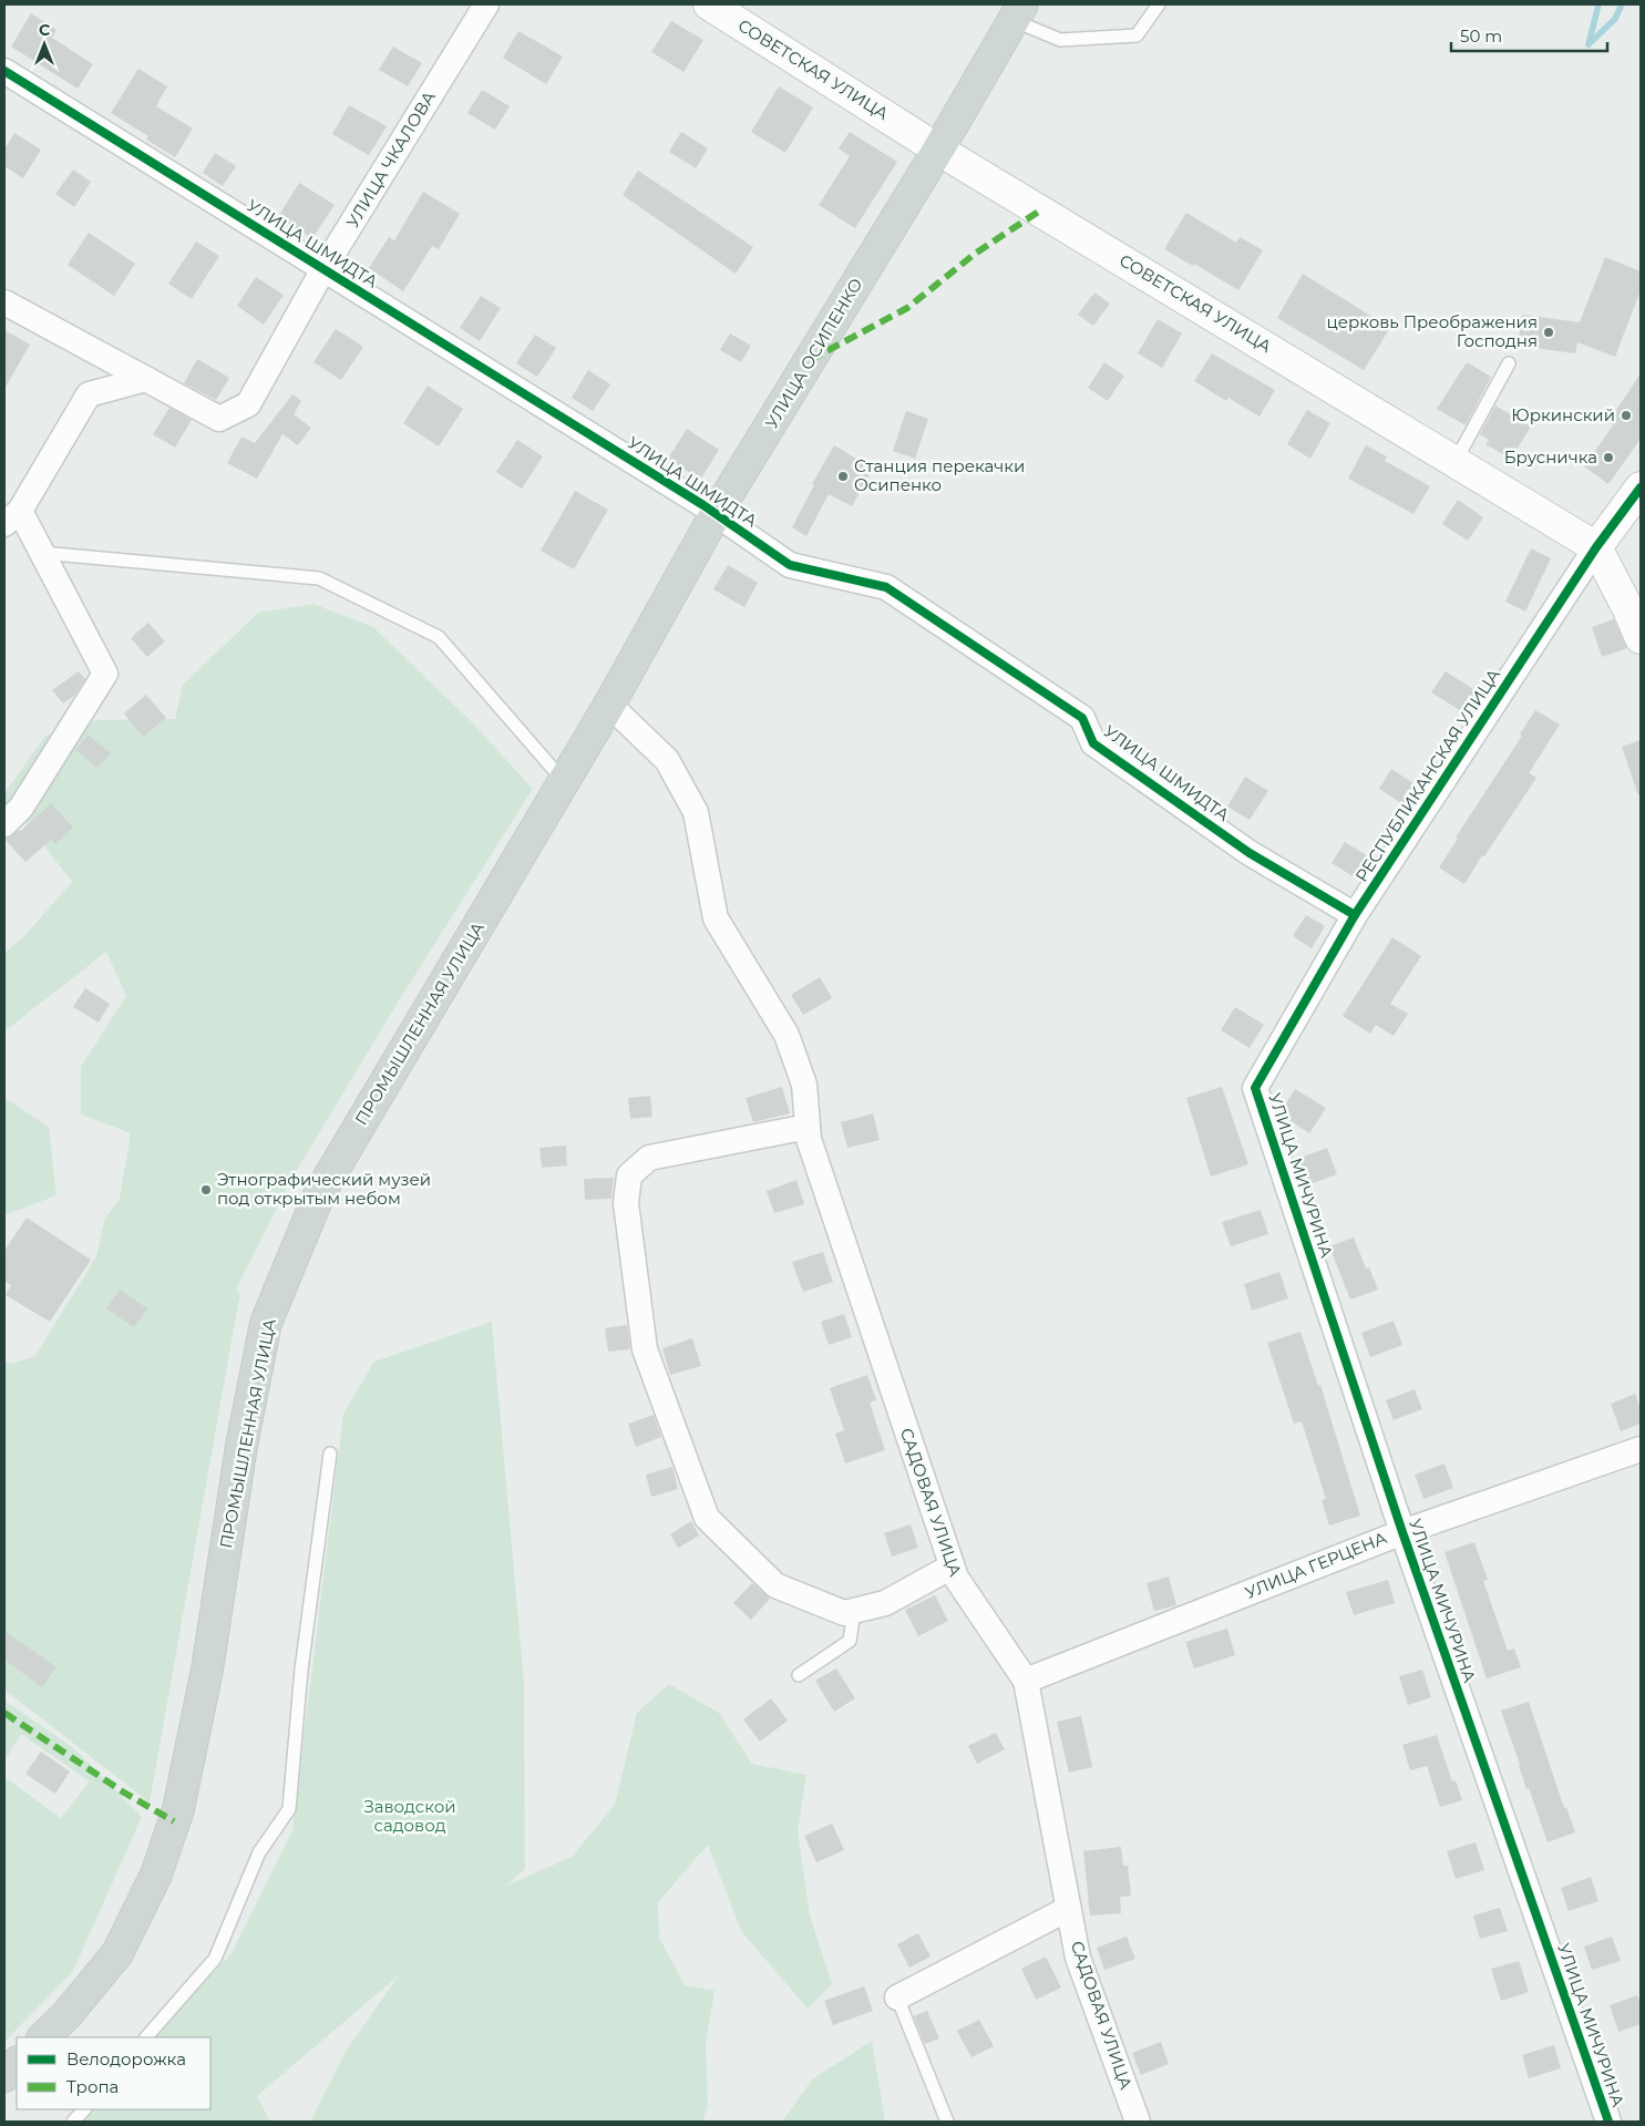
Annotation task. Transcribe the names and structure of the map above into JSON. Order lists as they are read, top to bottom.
{
  "streets": {
    "main road": ["УЛИЦА ОСИПЕНКО", "ПРОМЫШЛЕННАЯ УЛИЦА"],
    "street": [
      "СОВЕТСКАЯ УЛИЦА",
      "УЛИЦА ЧКАЛОВА",
      "УЛИЦА ШМИДТА",
      "РЕСПУБЛИКАНСКАЯ УЛИЦА",
      "УЛИЦА МИЧУРИНА",
      "САДОВАЯ УЛИЦА",
      "УЛИЦА ГЕРЦЕНА"
    ]
  },
  "crossings": [
    ["СОВЕТСКАЯ УЛИЦА", "УЛИЦА ОСИПЕНКО"],
    ["СОВЕТСКАЯ УЛИЦА", "РЕСПУБЛИКАНСКАЯ УЛИЦА"],
    ["УЛИЦА ЧКАЛОВА", "УЛИЦА ШМИДТА"],
    ["УЛИЦА ШМИДТА", "УЛИЦА ОСИПЕНКО"],
    ["УЛИЦА ШМИДТА", "РЕСПУБЛИКАНСКАЯ УЛИЦА"],
    ["УЛИЦА ОСИПЕНКО", "ПРОМЫШЛЕННАЯ УЛИЦА"],
    ["УЛИЦА ОСИПЕНКО", "САДОВАЯ УЛИЦА"],
    ["РЕСПУБЛИКАНСКАЯ УЛИЦА", "УЛИЦА МИЧУРИНА"],
    ["ПРОМЫШЛЕННАЯ УЛИЦА", "САДОВАЯ УЛИЦА"],
    ["УЛИЦА МИЧУРИНА", "УЛИЦА ГЕРЦЕНА"],
    ["САДОВАЯ УЛИЦА", "УЛИЦА ГЕРЦЕНА"]
  ],
  "parks": ["Заводской садовод"],
  "places": [
    "церковь Преображения Господня",
    "Юркинский",
    "Брусничка",
    "Станция перекачки Осипенко",
    "Этнографический музей под открытым небом"
  ],
  "legend": ["Велодорожка", "Тропа"],
  "scale_bar": "50 m",
  "north": "top"
}
